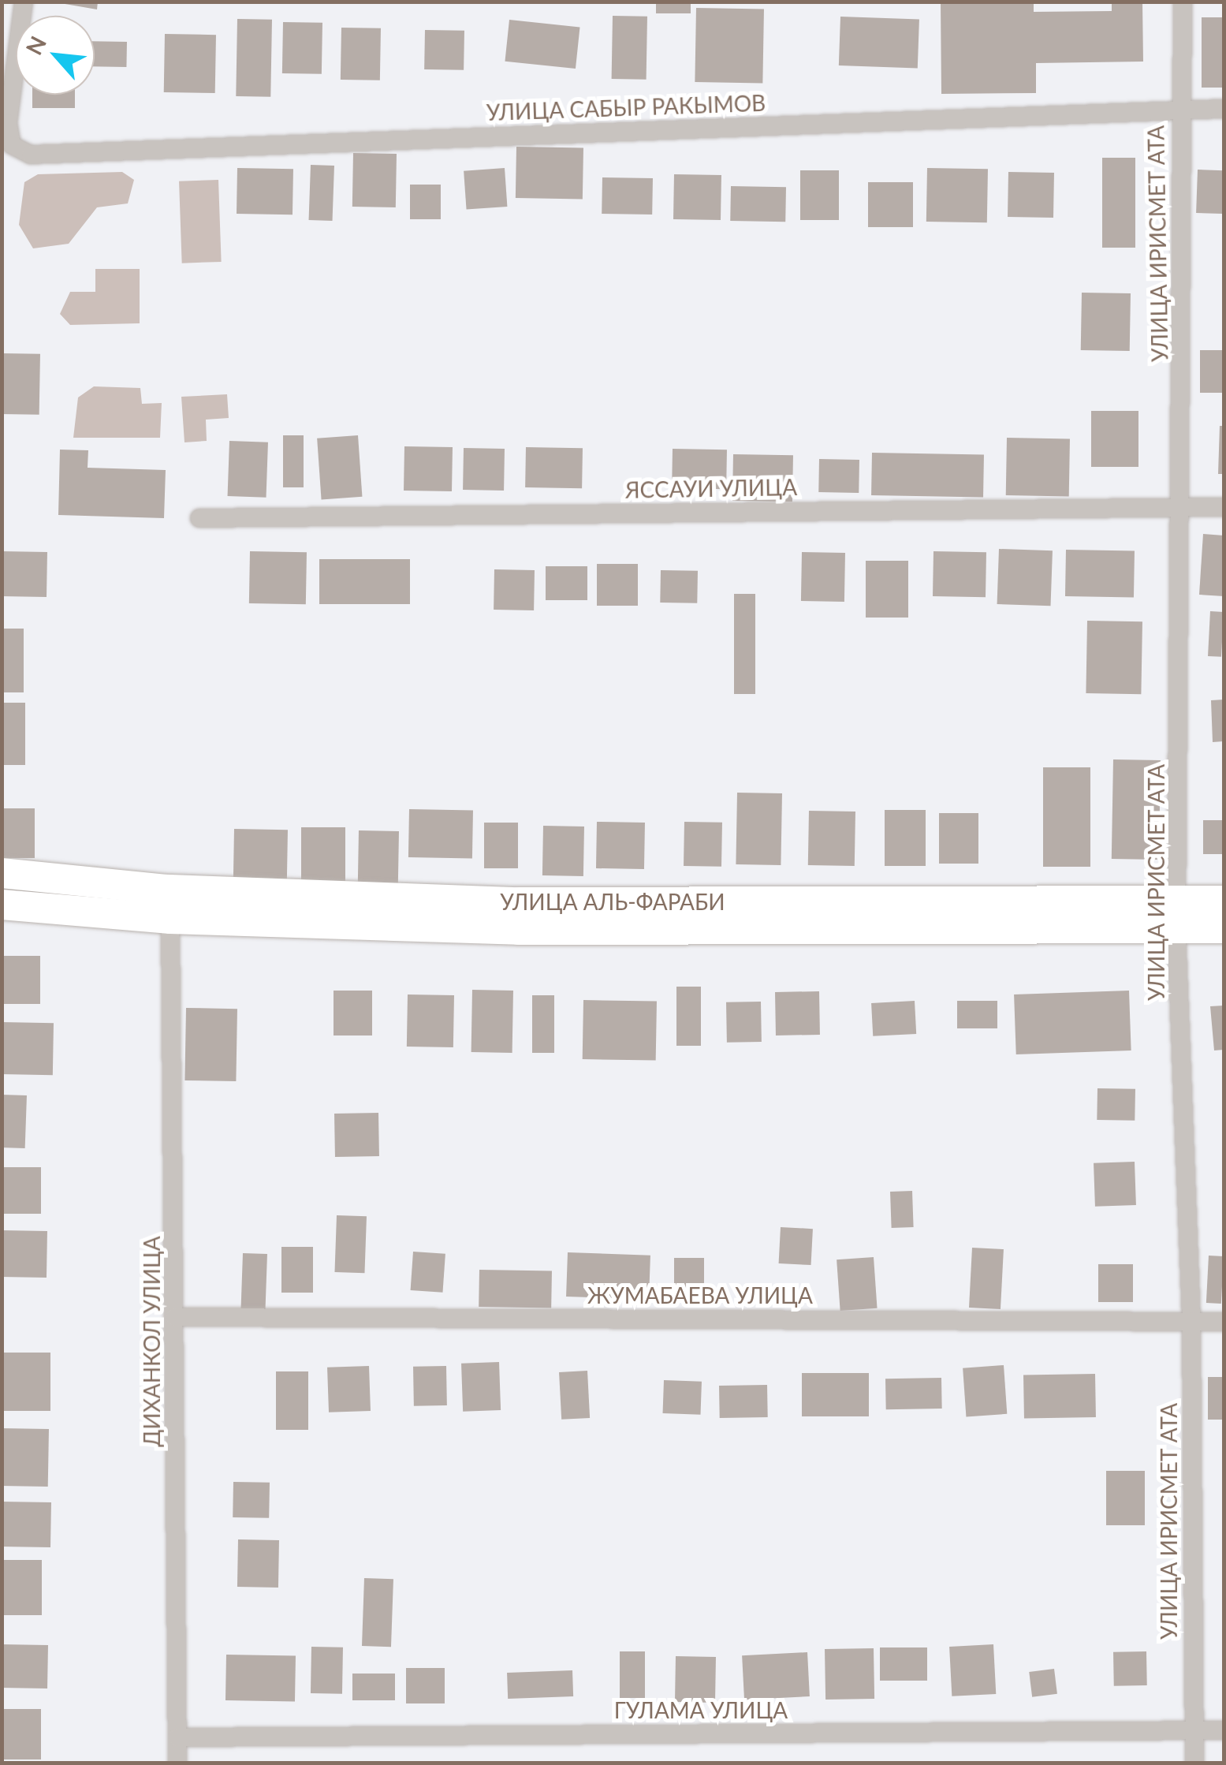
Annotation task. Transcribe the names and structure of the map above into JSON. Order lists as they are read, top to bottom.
{
  "streets": {
    "main road": ["УЛИЦА АЛЬ-ФАРАБИ"],
    "street": [
      "УЛИЦА САБЫР РАКЫМОВ",
      "УЛИЦА ИРИСМЕТ АТА",
      "ЯССАУИ УЛИЦА",
      "ЖУМАБАЕВА УЛИЦА",
      "ДИХАНКОЛ УЛИЦА",
      "ГУЛАМА УЛИЦА"
    ]
  },
  "crossings": [
    ["УЛИЦА САБЫР РАКЫМОВ", "УЛИЦА ИРИСМЕТ АТА"],
    ["УЛИЦА ИРИСМЕТ АТА", "ЯССАУИ УЛИЦА"],
    ["УЛИЦА ИРИСМЕТ АТА", "УЛИЦА АЛЬ-ФАРАБИ"],
    ["УЛИЦА ИРИСМЕТ АТА", "ЖУМАБАЕВА УЛИЦА"],
    ["УЛИЦА ИРИСМЕТ АТА", "ГУЛАМА УЛИЦА"],
    ["УЛИЦА АЛЬ-ФАРАБИ", "ДИХАНКОЛ УЛИЦА"],
    ["ЖУМАБАЕВА УЛИЦА", "ДИХАНКОЛ УЛИЦА"],
    ["ДИХАНКОЛ УЛИЦА", "ГУЛАМА УЛИЦА"]
  ],
  "north": "top left"
}
